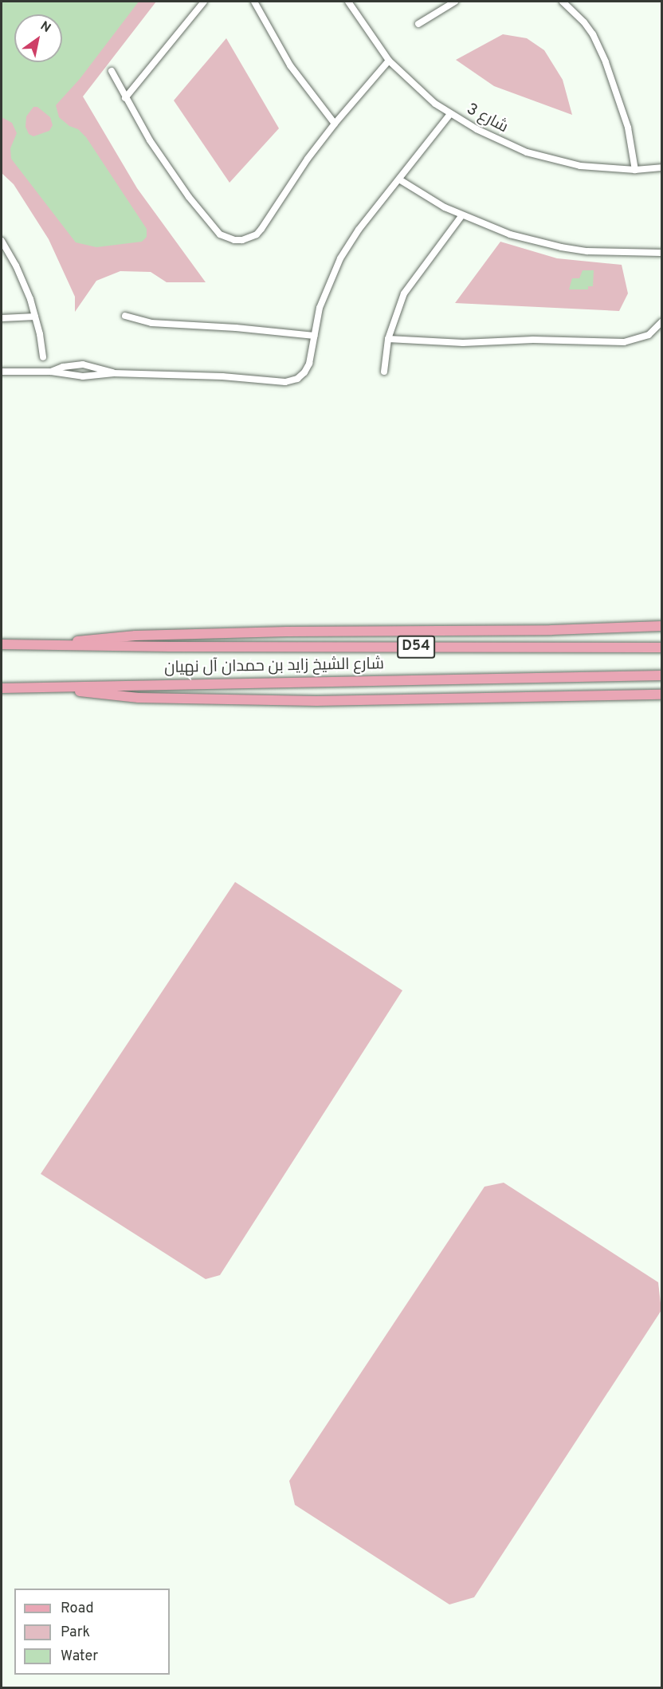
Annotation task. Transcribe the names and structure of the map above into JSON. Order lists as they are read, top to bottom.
{
  "streets": {
    "main road": ["D54", "شارع الشيخ زايد بن حمدان آل نهيان"],
    "street": ["شارع 3"]
  },
  "legend": ["Road", "Park", "Water"],
  "north": "top right"
}
